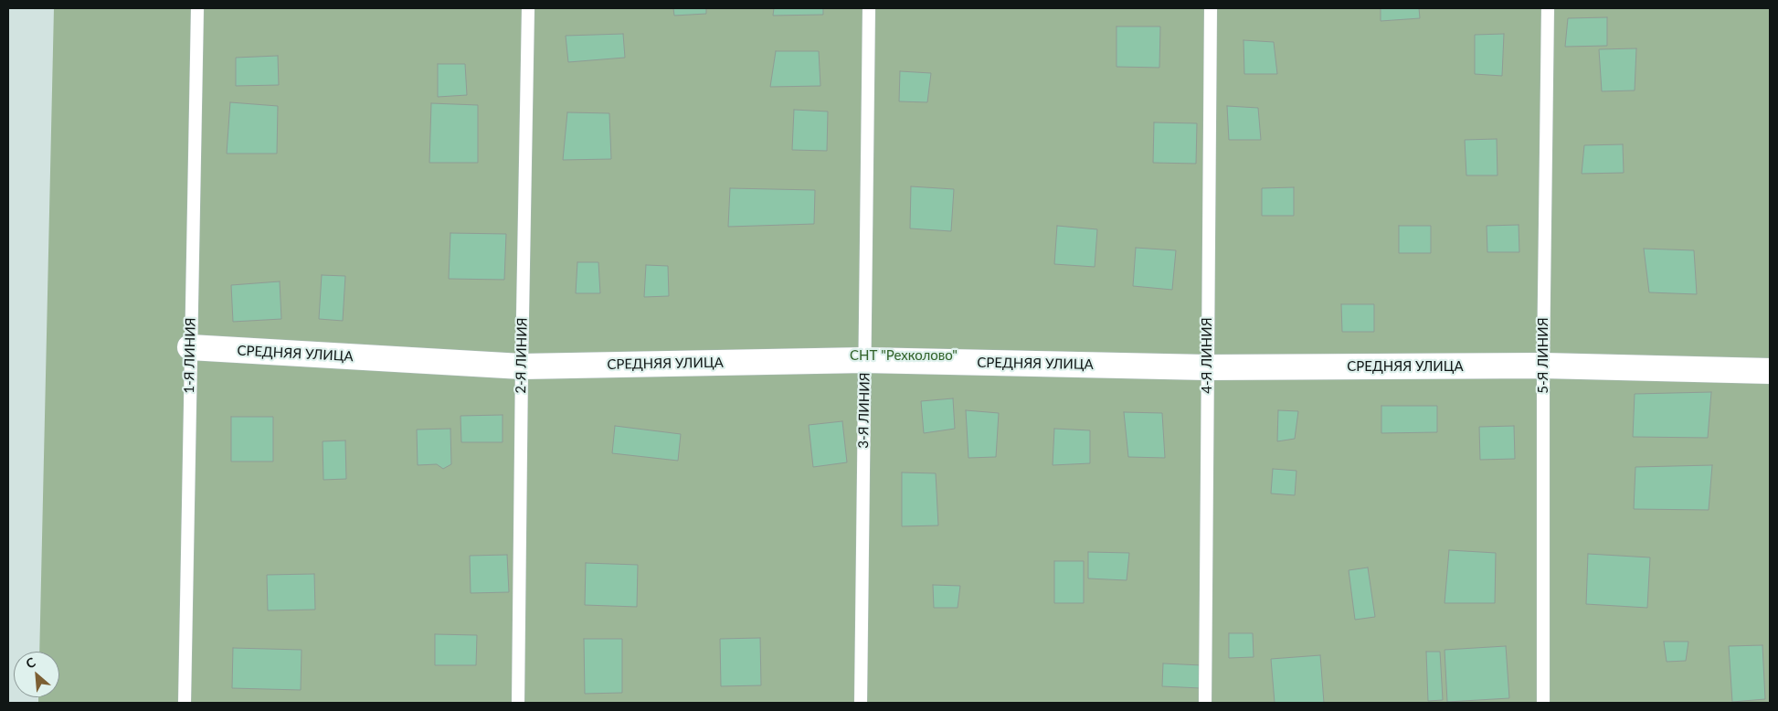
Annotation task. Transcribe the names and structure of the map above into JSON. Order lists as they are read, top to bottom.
{
  "streets": {
    "street": ["СРЕДНЯЯ УЛИЦА"],
    "lane": [
      "1-Я ЛИНИЯ",
      "2-Я ЛИНИЯ",
      "4-Я ЛИНИЯ",
      "5-Я ЛИНИЯ",
      "3-Я ЛИНИЯ"
    ]
  },
  "crossings": [
    ["СРЕДНЯЯ УЛИЦА", "1-Я ЛИНИЯ"],
    ["СРЕДНЯЯ УЛИЦА", "2-Я ЛИНИЯ"],
    ["СРЕДНЯЯ УЛИЦА", "4-Я ЛИНИЯ"],
    ["СРЕДНЯЯ УЛИЦА", "5-Я ЛИНИЯ"],
    ["СРЕДНЯЯ УЛИЦА", "3-Я ЛИНИЯ"]
  ],
  "parks": ["СНТ \"Рехколово\""],
  "north": "top left"
}
